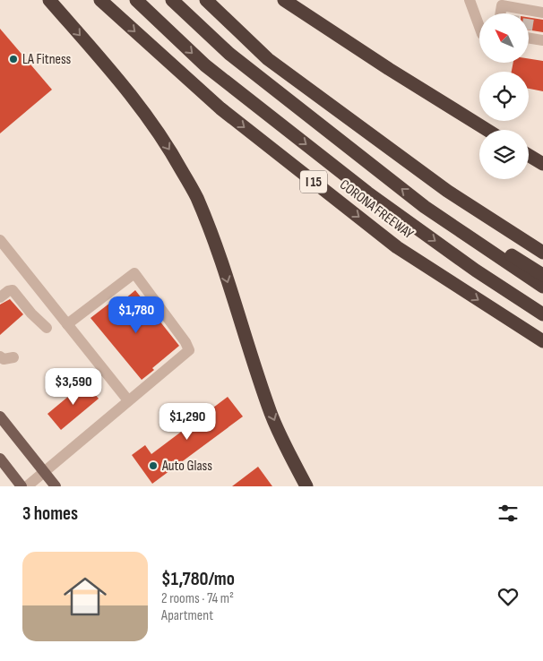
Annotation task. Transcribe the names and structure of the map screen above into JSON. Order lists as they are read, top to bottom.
{
  "streets": {
    "highway": ["I 15", "CORONA FREEWAY"]
  },
  "places": ["LA Fitness", "Auto Glass"],
  "north": "top left",
  "page": {
    "price": ["$1,780", "$3,590", "$1,290"],
    "heading": "3 homes",
    "list": [
      {
        "name": "$1,780/mo",
        "note": "2 rooms · 74 m² · Apartment"
      }
    ]
  }
}
